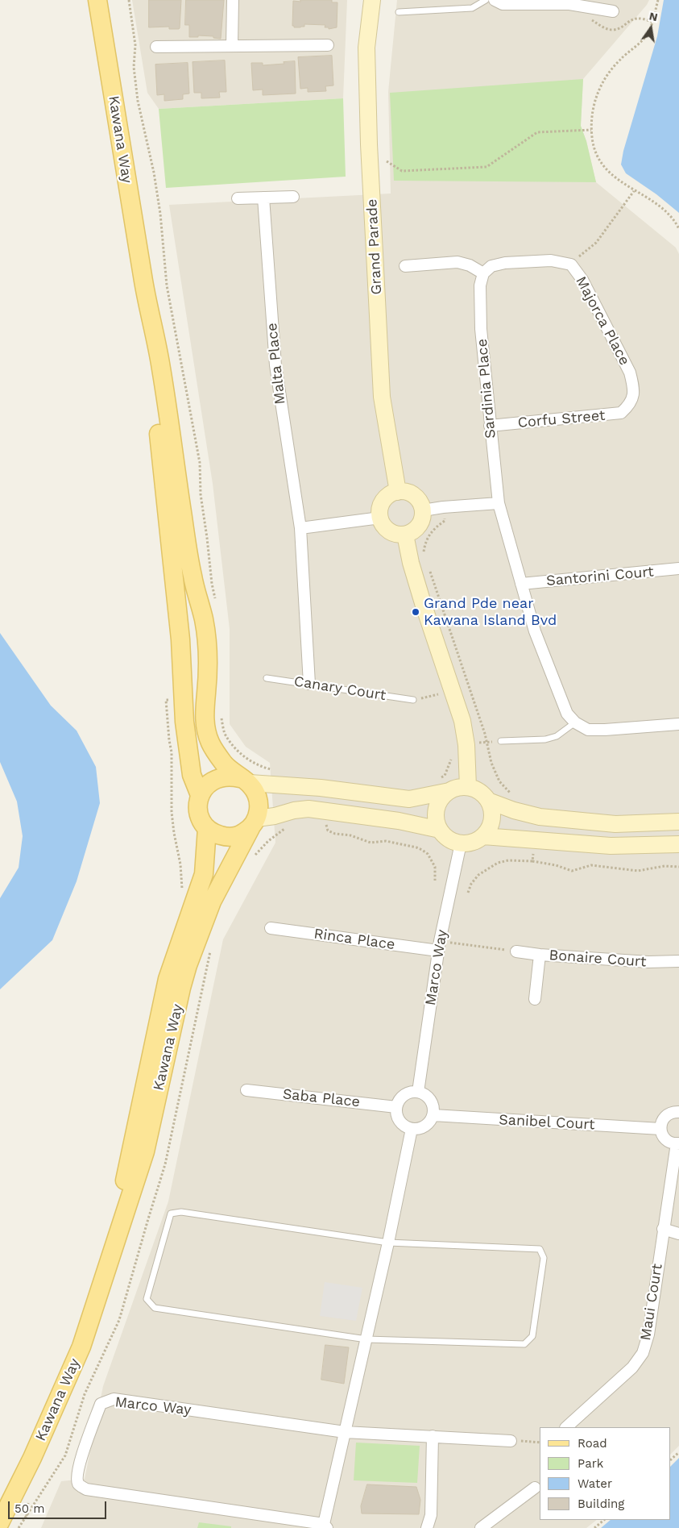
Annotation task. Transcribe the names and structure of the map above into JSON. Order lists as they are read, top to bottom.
{
  "streets": {
    "main road": ["Kawana Way", "Grand Parade"],
    "street": [
      "Majorca Place",
      "Malta Place",
      "Sardinia Place",
      "Corfu Street",
      "Santorini Court",
      "Rinca Place",
      "Bonaire Court",
      "Marco Way",
      "Saba Place",
      "Sanibel Court",
      "Maui Court"
    ],
    "lane": ["Canary Court"]
  },
  "crossings": [
    ["Majorca Place", "Sardinia Place"],
    ["Majorca Place", "Corfu Street"],
    ["Malta Place", "Canary Court"],
    ["Sardinia Place", "Corfu Street"],
    ["Sardinia Place", "Santorini Court"],
    ["Rinca Place", "Marco Way"],
    ["Marco Way", "Saba Place"],
    ["Marco Way", "Sanibel Court"],
    ["Saba Place", "Sanibel Court"]
  ],
  "places": ["Grand Pde near Kawana Island Bvd"],
  "legend": [
    "Road",
    "Park",
    "Water",
    "Building"
  ],
  "scale_bar": "50 m",
  "north": "top"
}
